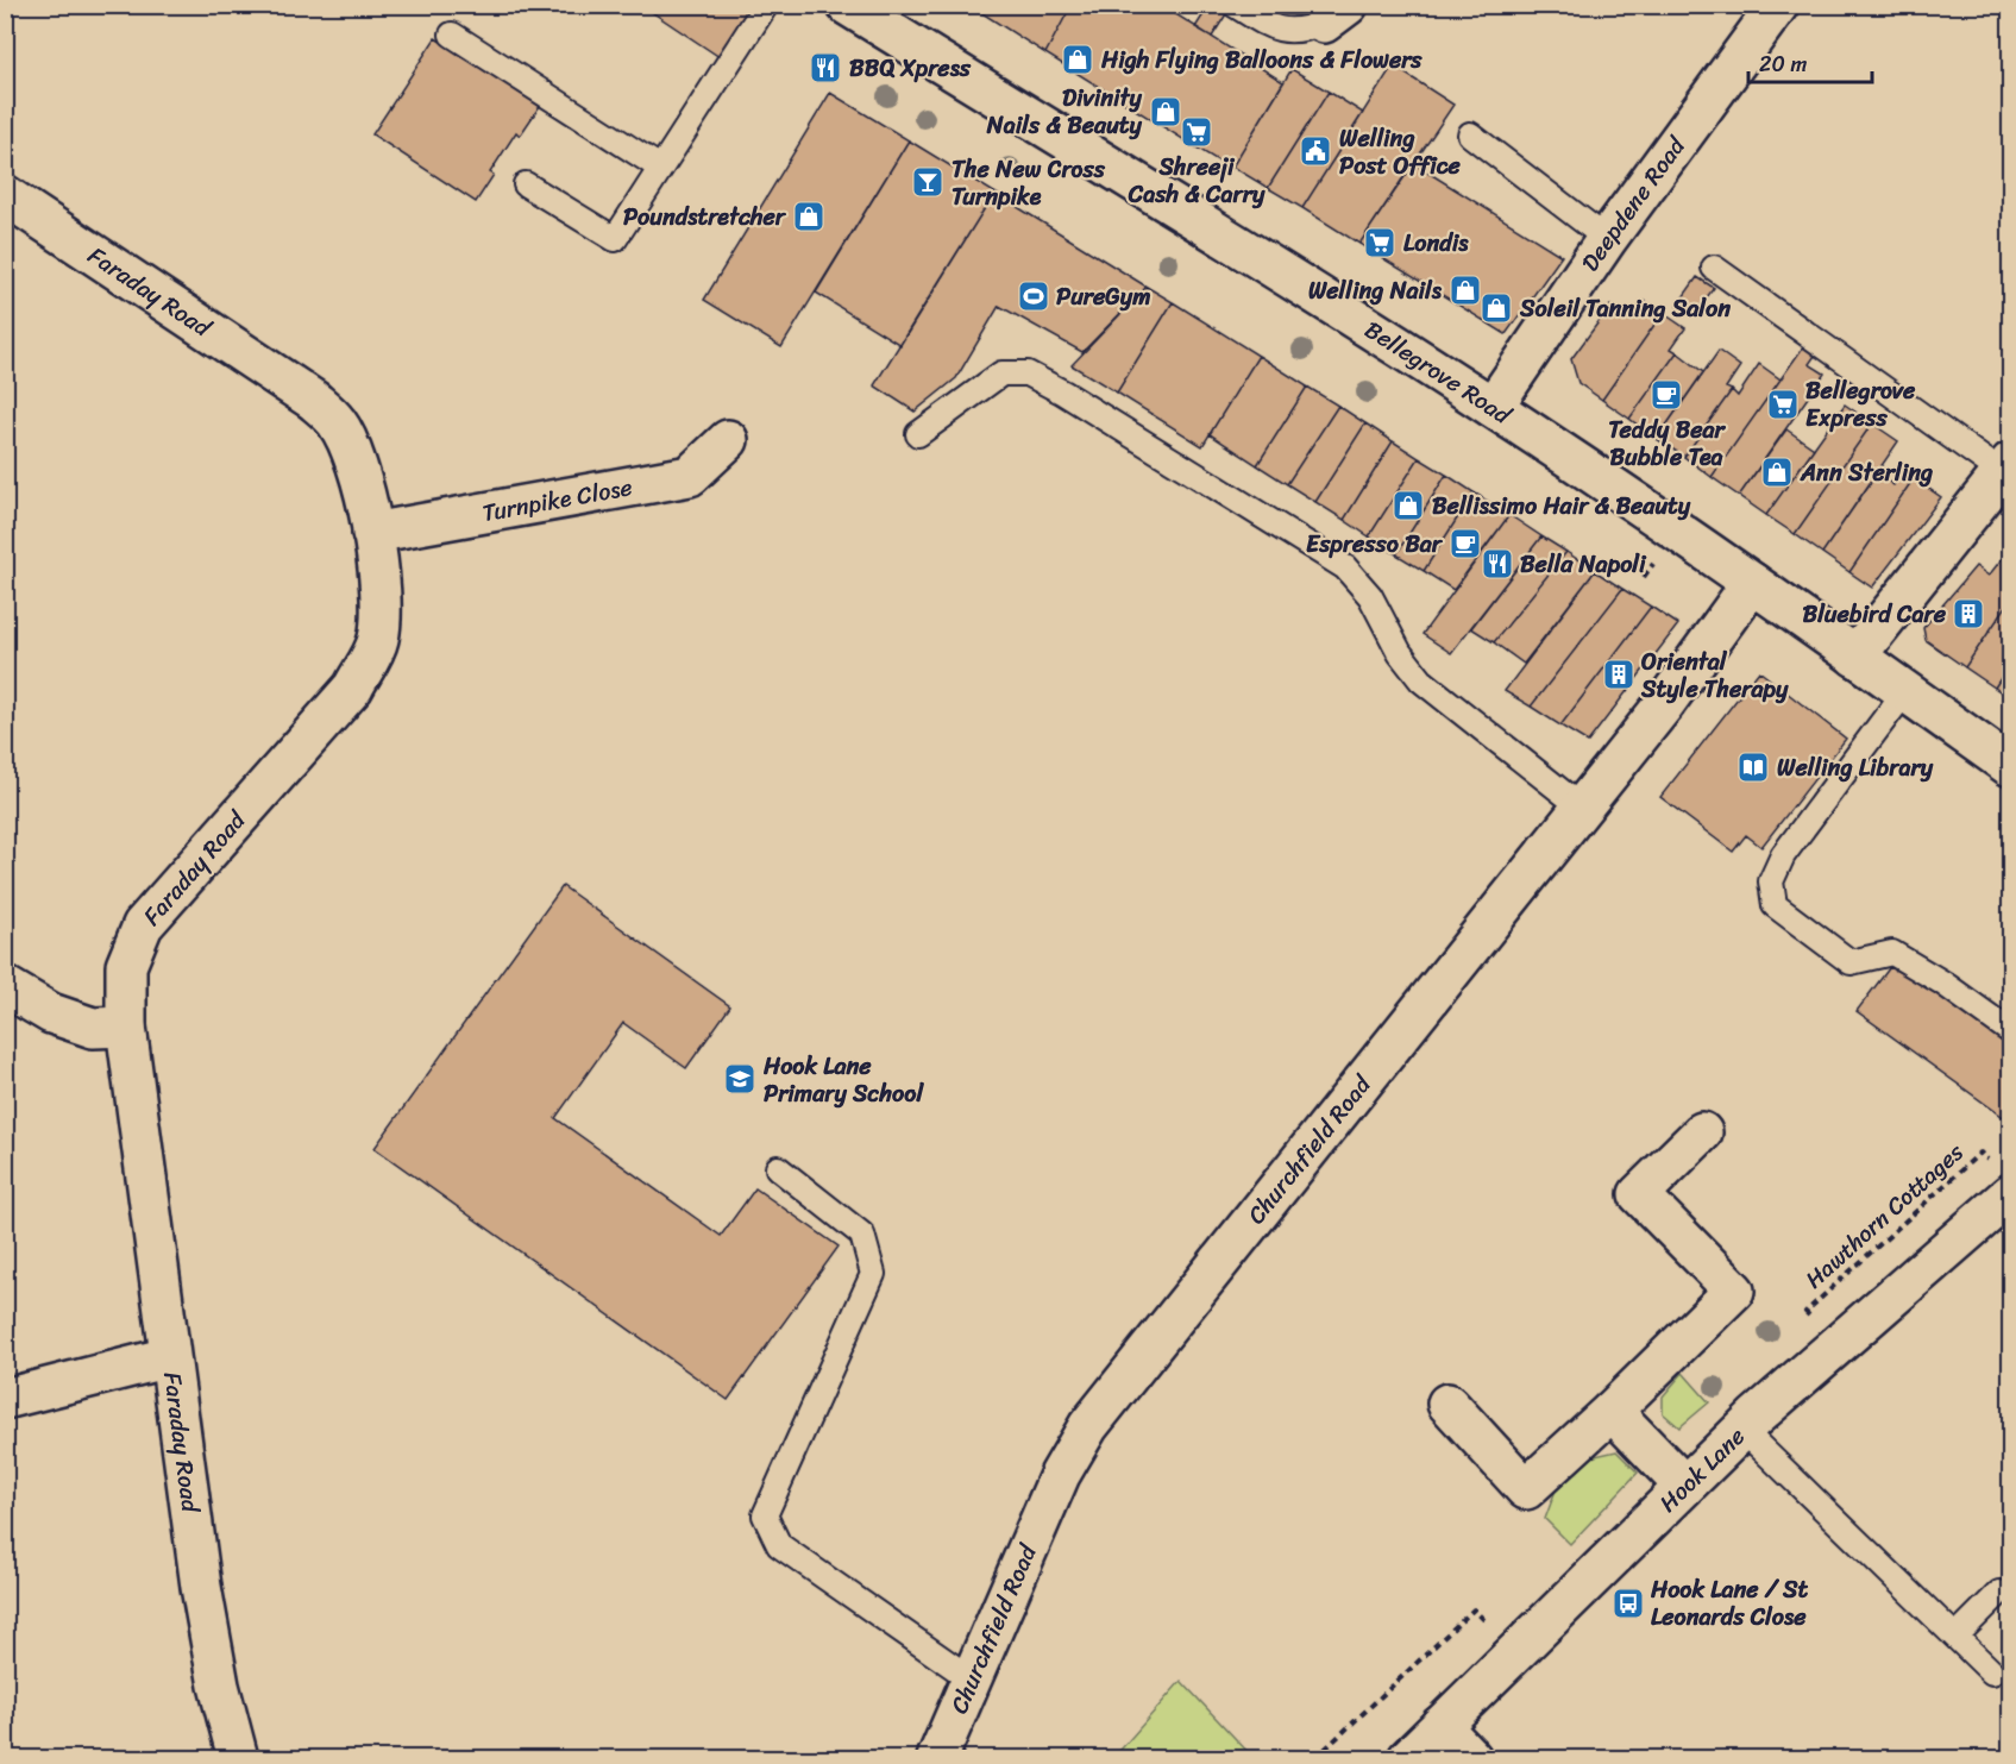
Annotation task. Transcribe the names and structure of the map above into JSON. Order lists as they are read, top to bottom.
{
  "streets": {
    "street": [
      "Deepdene Road",
      "Faraday Road",
      "Bellegrove Road",
      "Turnpike Close",
      "Churchfield Road",
      "Hook Lane"
    ],
    "path": ["Hawthorn Cottages"]
  },
  "crossings": [
    ["Deepdene Road", "Bellegrove Road"],
    ["Faraday Road", "Turnpike Close"],
    ["Bellegrove Road", "Churchfield Road"]
  ],
  "places": {
    "shop": [
      "High Flying Balloons & Flowers",
      "Divinity Nails & Beauty",
      "Poundstretcher",
      "Welling Nails",
      "Soleil Tanning Salon",
      "Ann Sterling",
      "Bellissimo Hair & Beauty"
    ],
    "restaurant": ["BBQ Xpress", "Bella Napoli"],
    "supermarket": ["Shreeji Cash & Carry", "Londis", "Bellegrove Express"],
    "public building": ["Welling Post Office"],
    "bar": ["The New Cross Turnpike"],
    "sports": ["PureGym"],
    "cafe": ["Teddy Bear Bubble Tea", "Espresso Bar"],
    "building": ["Bluebird Care", "Oriental Style Therapy"],
    "library": ["Welling Library"],
    "school or university": ["Hook Lane Primary School"],
    "bus stop": ["Hook Lane / St Leonards Close"]
  },
  "scale_bar": "20 m"
}
